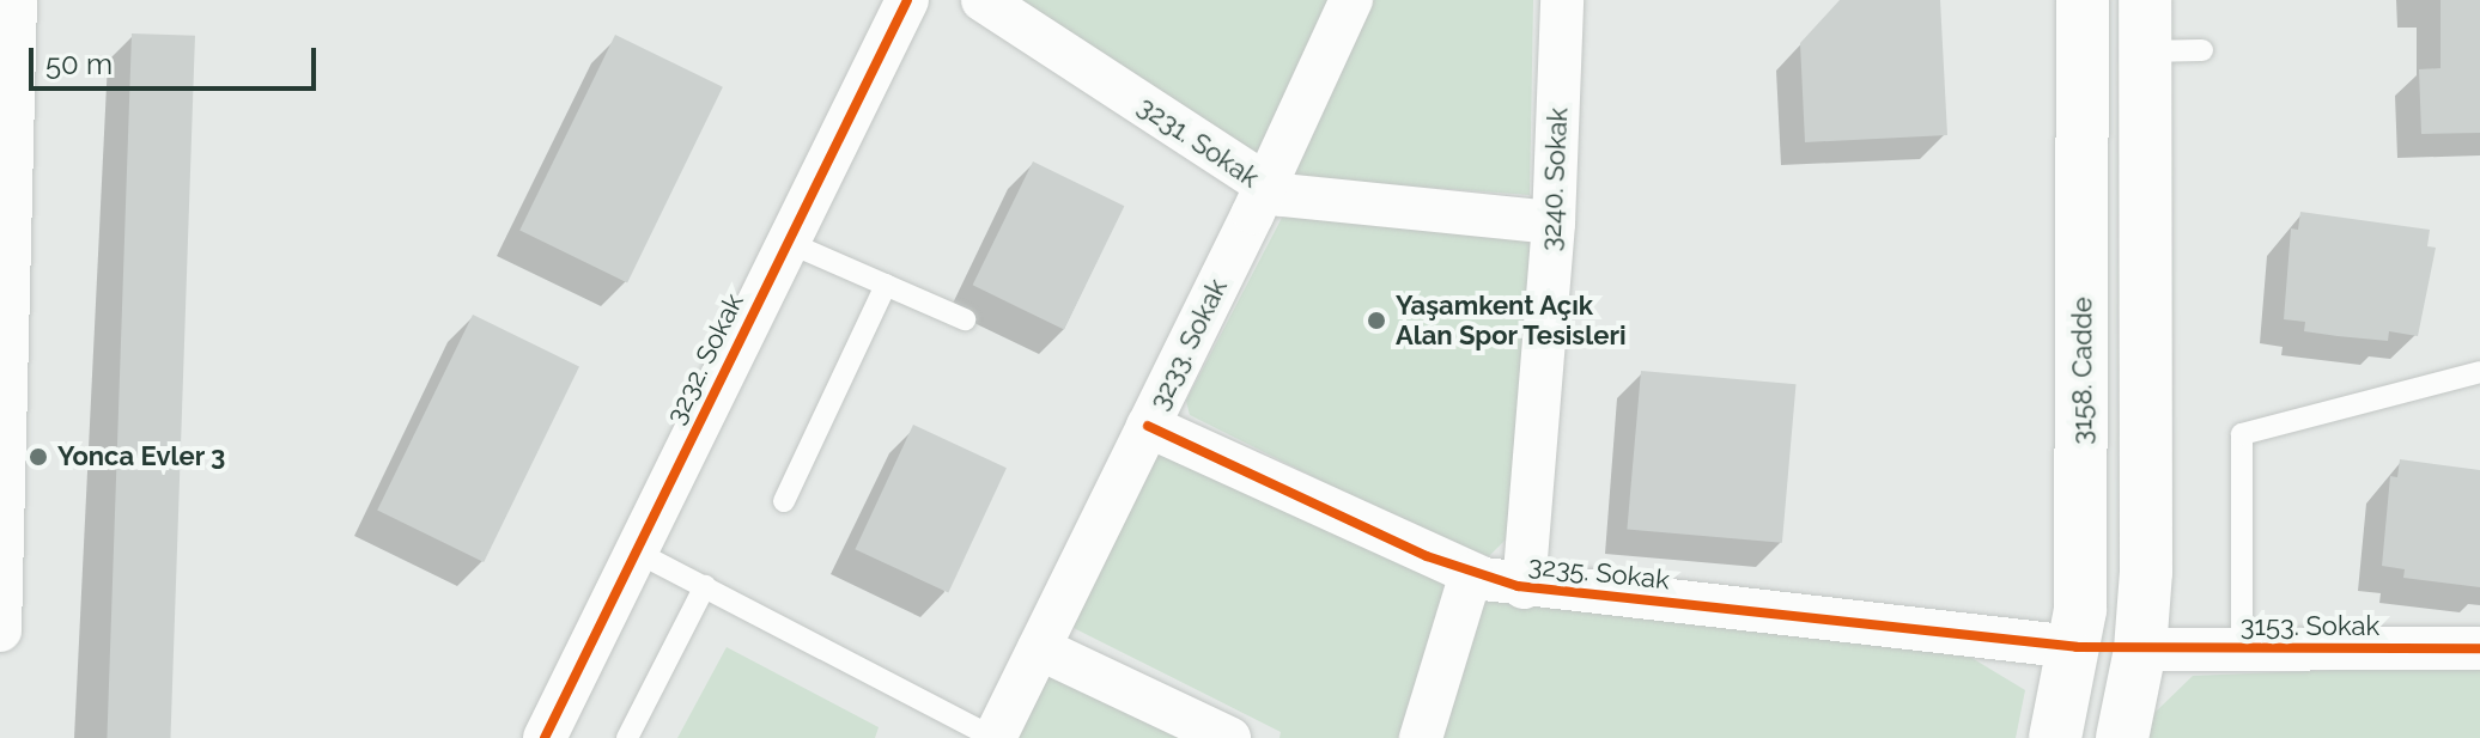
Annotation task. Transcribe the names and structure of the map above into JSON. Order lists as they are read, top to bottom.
{
  "streets": {
    "street": [
      "3231. Sokak",
      "3240. Sokak",
      "3233. Sokak",
      "3232. Sokak",
      "3158. Cadde",
      "3235. Sokak",
      "3153. Sokak"
    ]
  },
  "crossings": [
    ["3231. Sokak", "3240. Sokak"],
    ["3231. Sokak", "3233. Sokak"],
    ["3240. Sokak", "3235. Sokak"],
    ["3233. Sokak", "3235. Sokak"],
    ["3158. Cadde", "3235. Sokak"]
  ],
  "places": ["Yaşamkent Açık Alan Spor Tesisleri", "Yonca Evler 3"],
  "scale_bar": "50 m"
}
